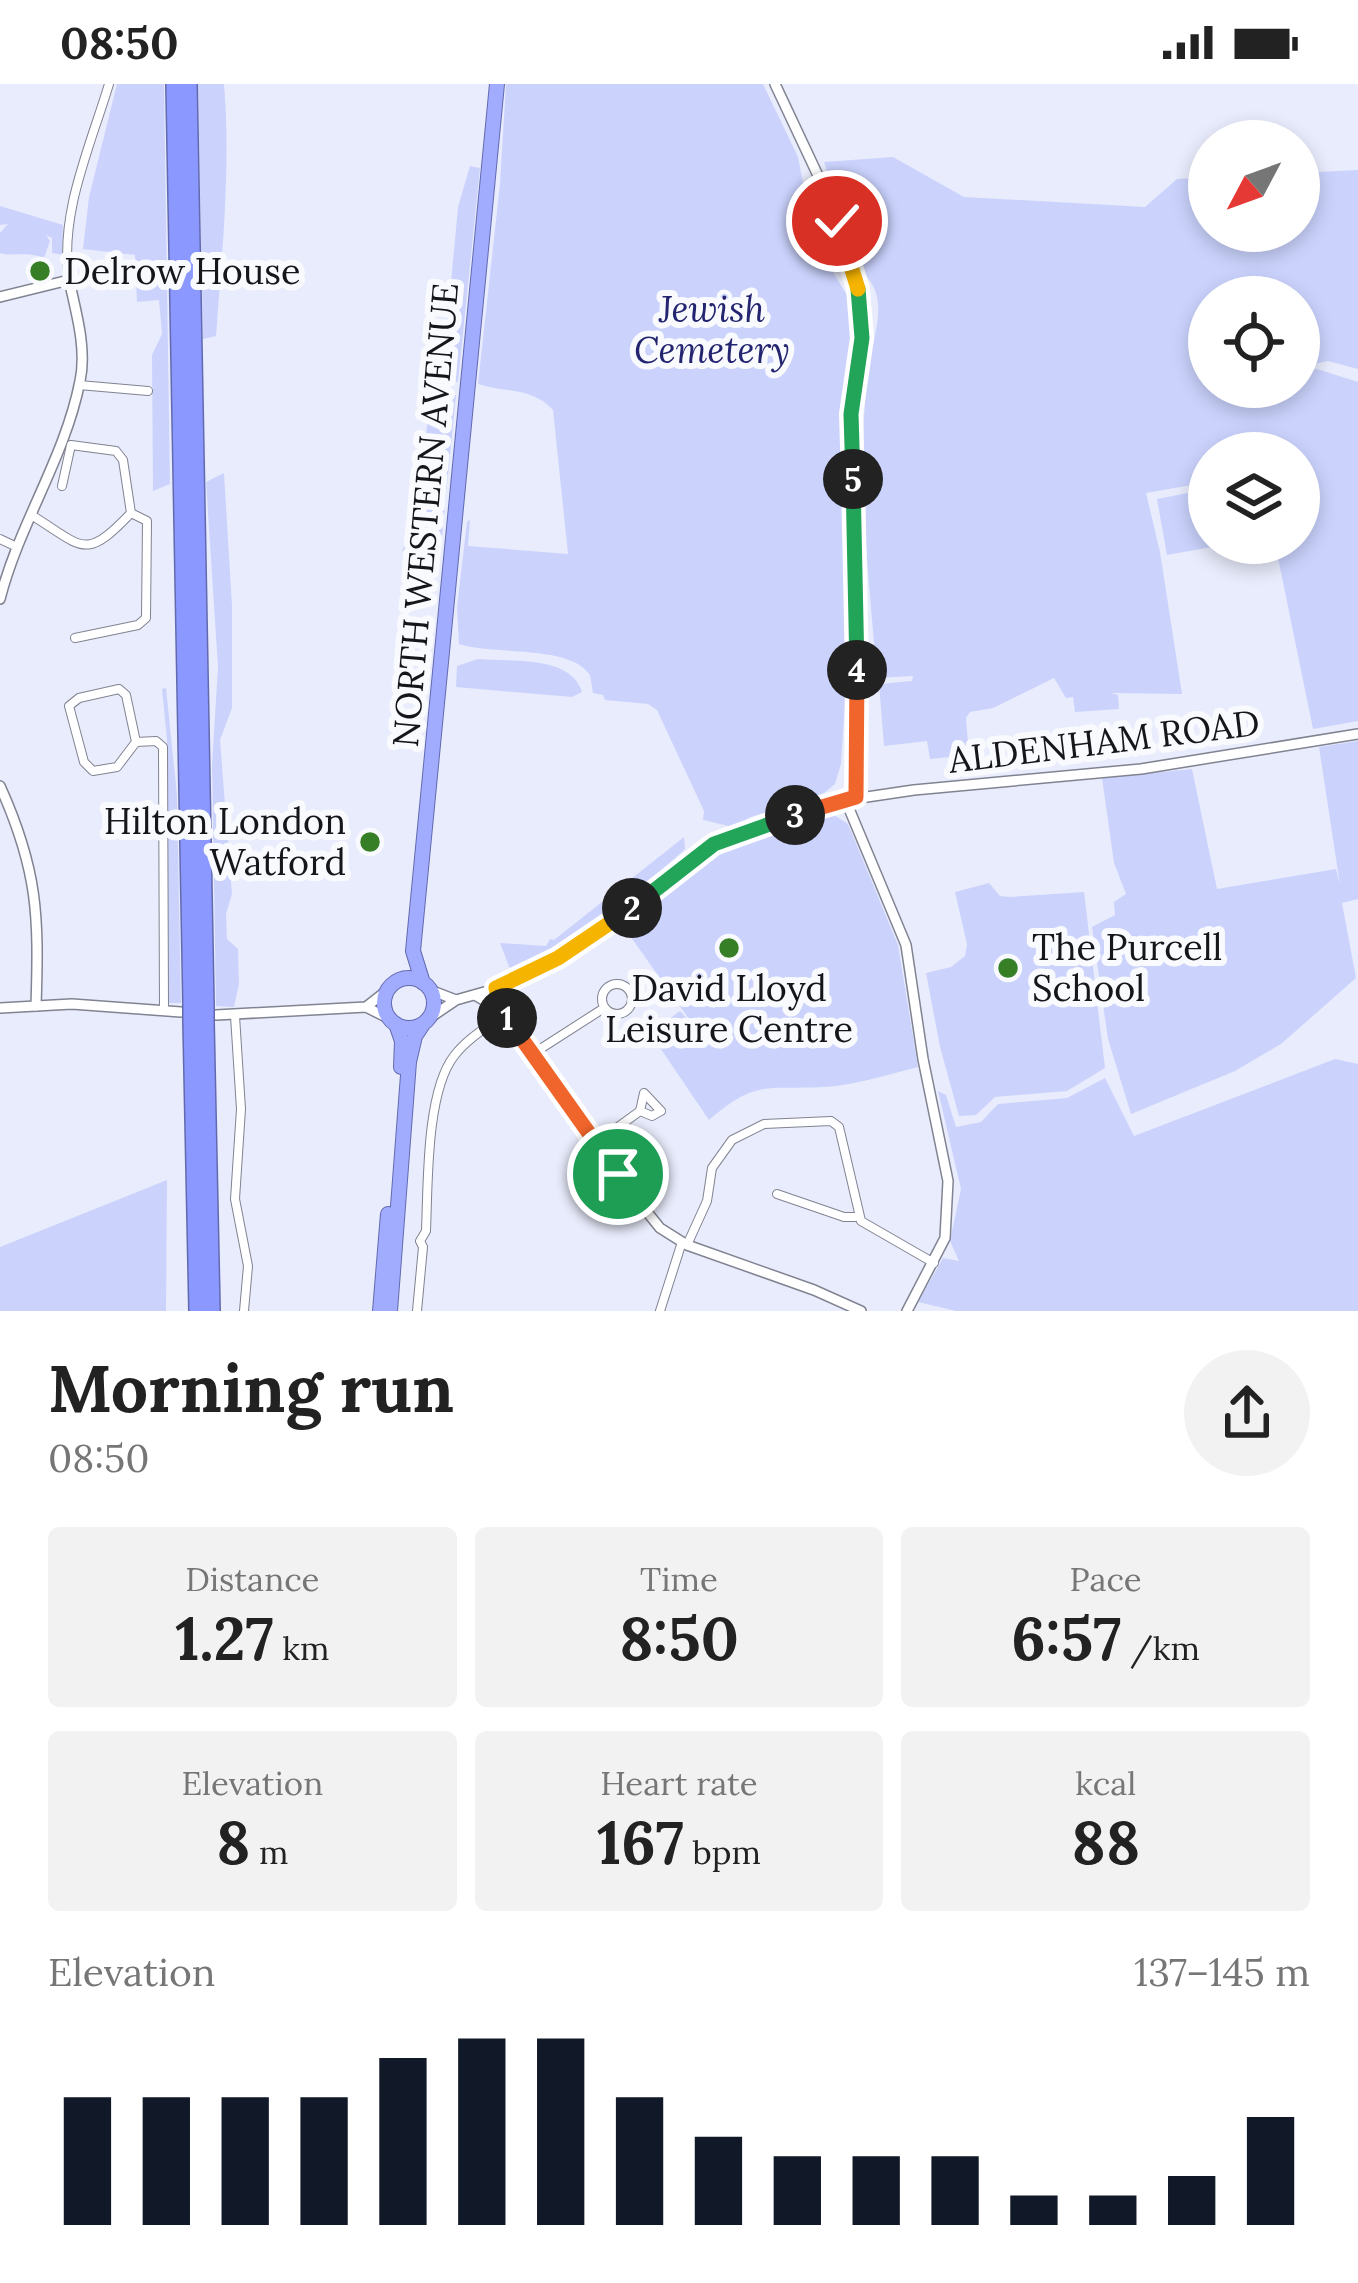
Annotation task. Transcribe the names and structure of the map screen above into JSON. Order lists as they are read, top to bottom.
{
  "streets": {
    "highway": ["NORTH WESTERN AVENUE"],
    "street": ["ALDENHAM ROAD"]
  },
  "parks": ["Jewish Cemetery"],
  "places": [
    "Delrow House",
    "Hilton London Watford",
    "David Lloyd Leisure Centre",
    "The Purcell School"
  ],
  "north": "bottom left",
  "page": {
    "status": "08:50",
    "pins": [
      "5",
      "4",
      "3",
      "2",
      "1"
    ],
    "heading": ["Morning run", "08:50"],
    "stats": [
      ["Distance", "1.27 km"],
      ["Time", "8:50"],
      ["Pace", "6:57 /km"],
      ["Elevation", "8 m"],
      ["Heart rate", "167 bpm"],
      ["kcal", "88"]
    ],
    "chart": ["Elevation", "137–145 m"]
  }
}
